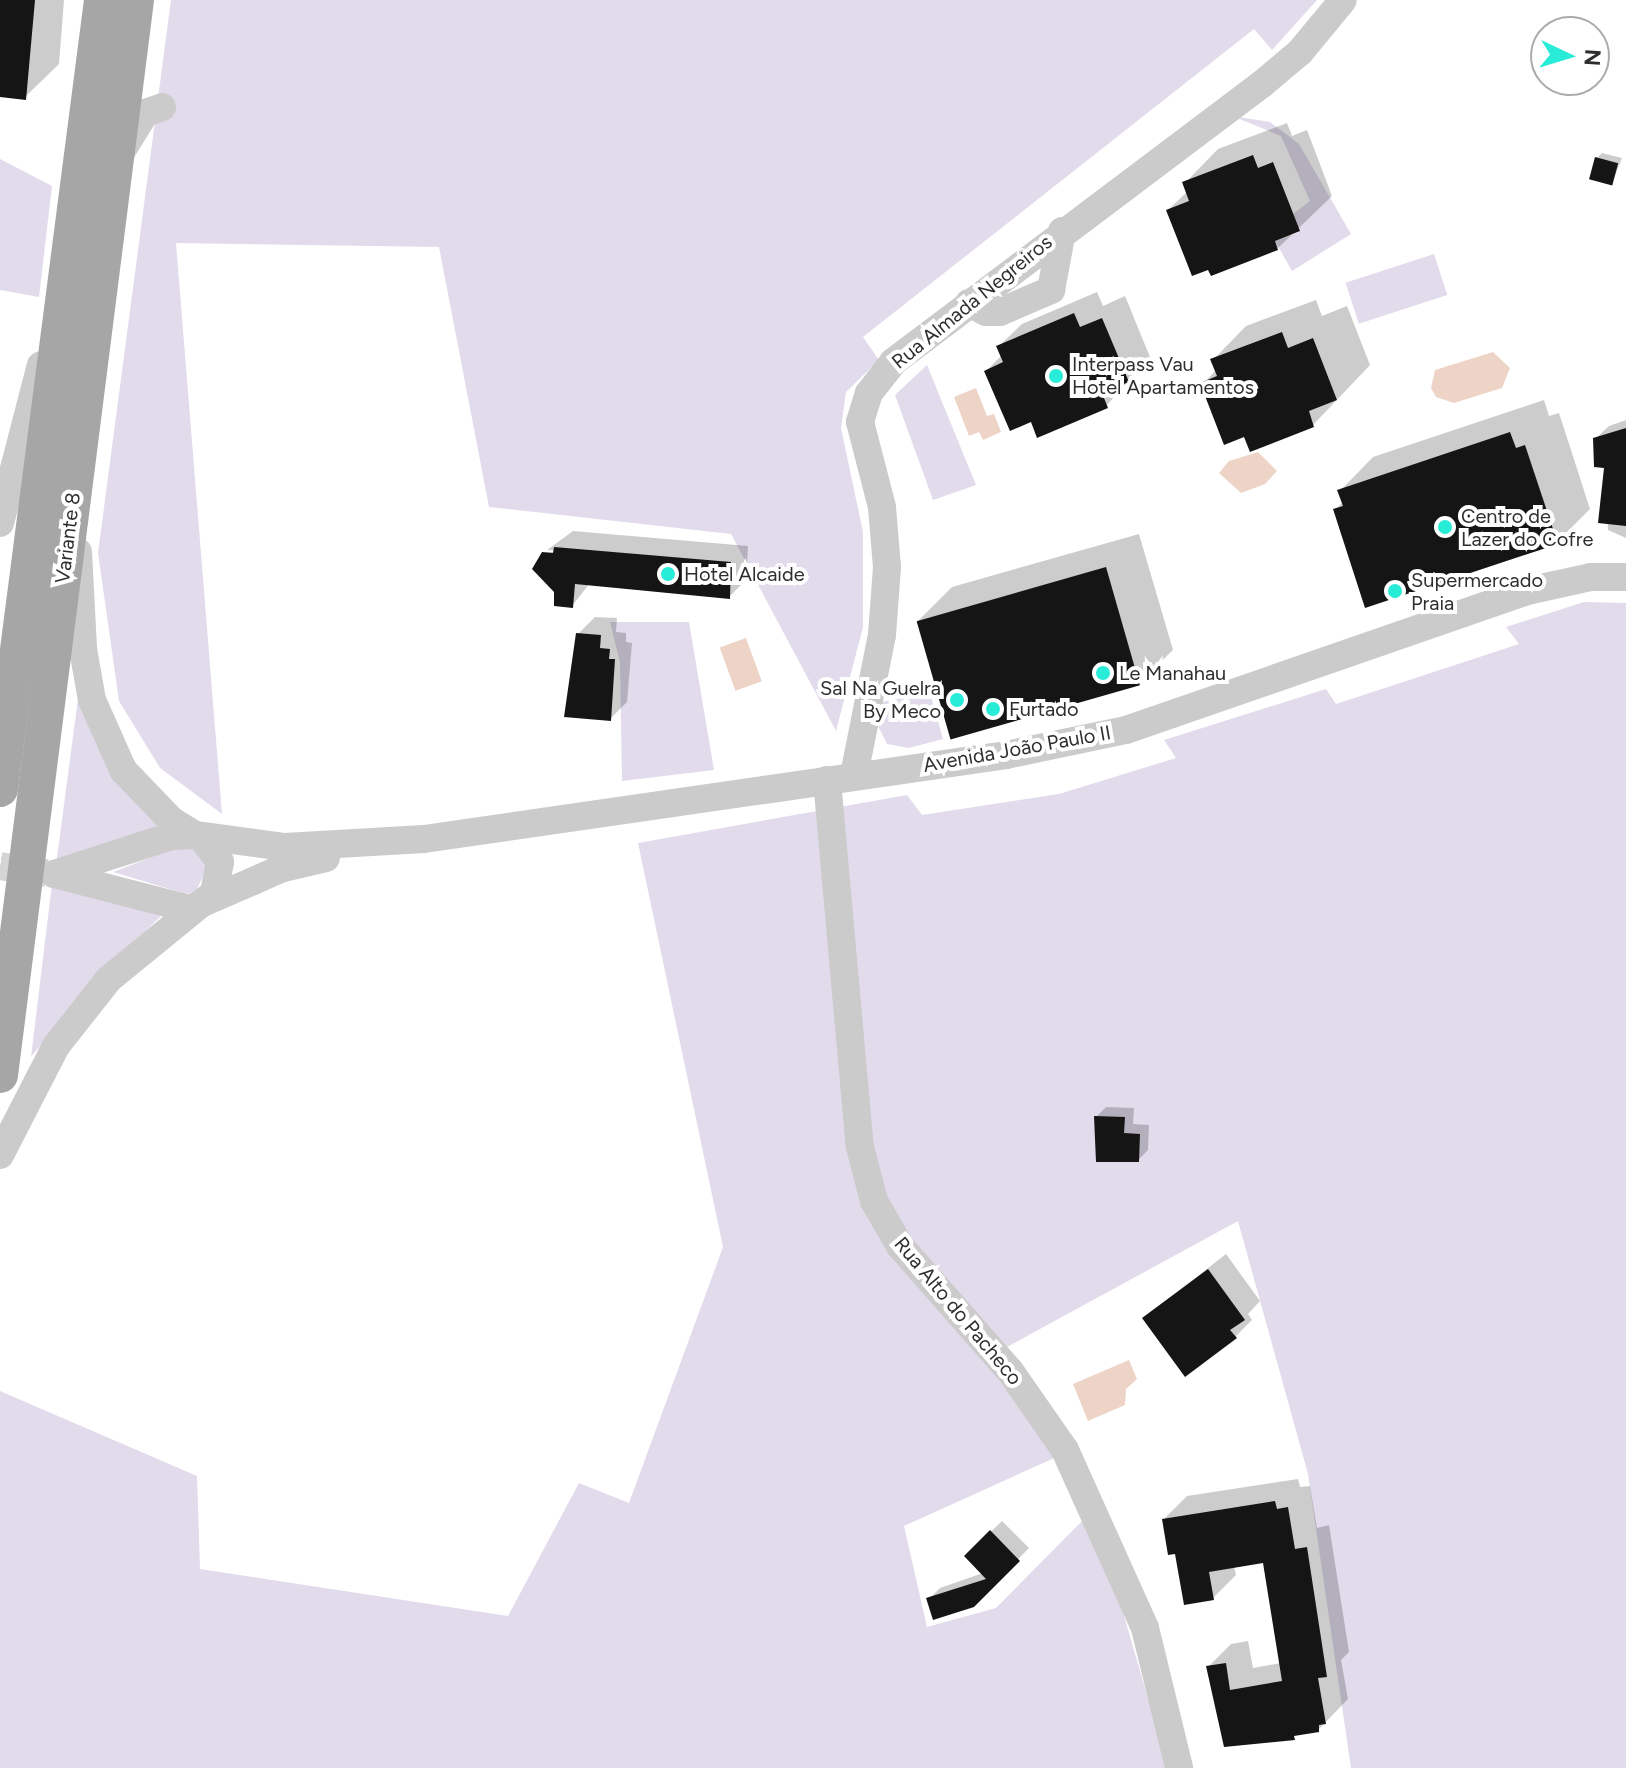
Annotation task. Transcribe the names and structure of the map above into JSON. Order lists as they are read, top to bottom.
{
  "streets": {
    "main road": ["Variante 8"],
    "street": ["Rua Almada Negreiros", "Avenida João Paulo II", "Rua Alto do Pacheco"]
  },
  "crossings": [
    ["Rua Almada Negreiros", "Avenida João Paulo II"],
    ["Rua Almada Negreiros", "Rua Alto do Pacheco"],
    ["Avenida João Paulo II", "Rua Alto do Pacheco"]
  ],
  "places": [
    "Interpass Vau Hotel Apartamentos",
    "Centro de Lazer do Cofre",
    "Hotel Alcaide",
    "Supermercado Praia",
    "Le Manahau",
    "Sal Na Guelra By Meco",
    "Furtado"
  ],
  "north": "right"
}
